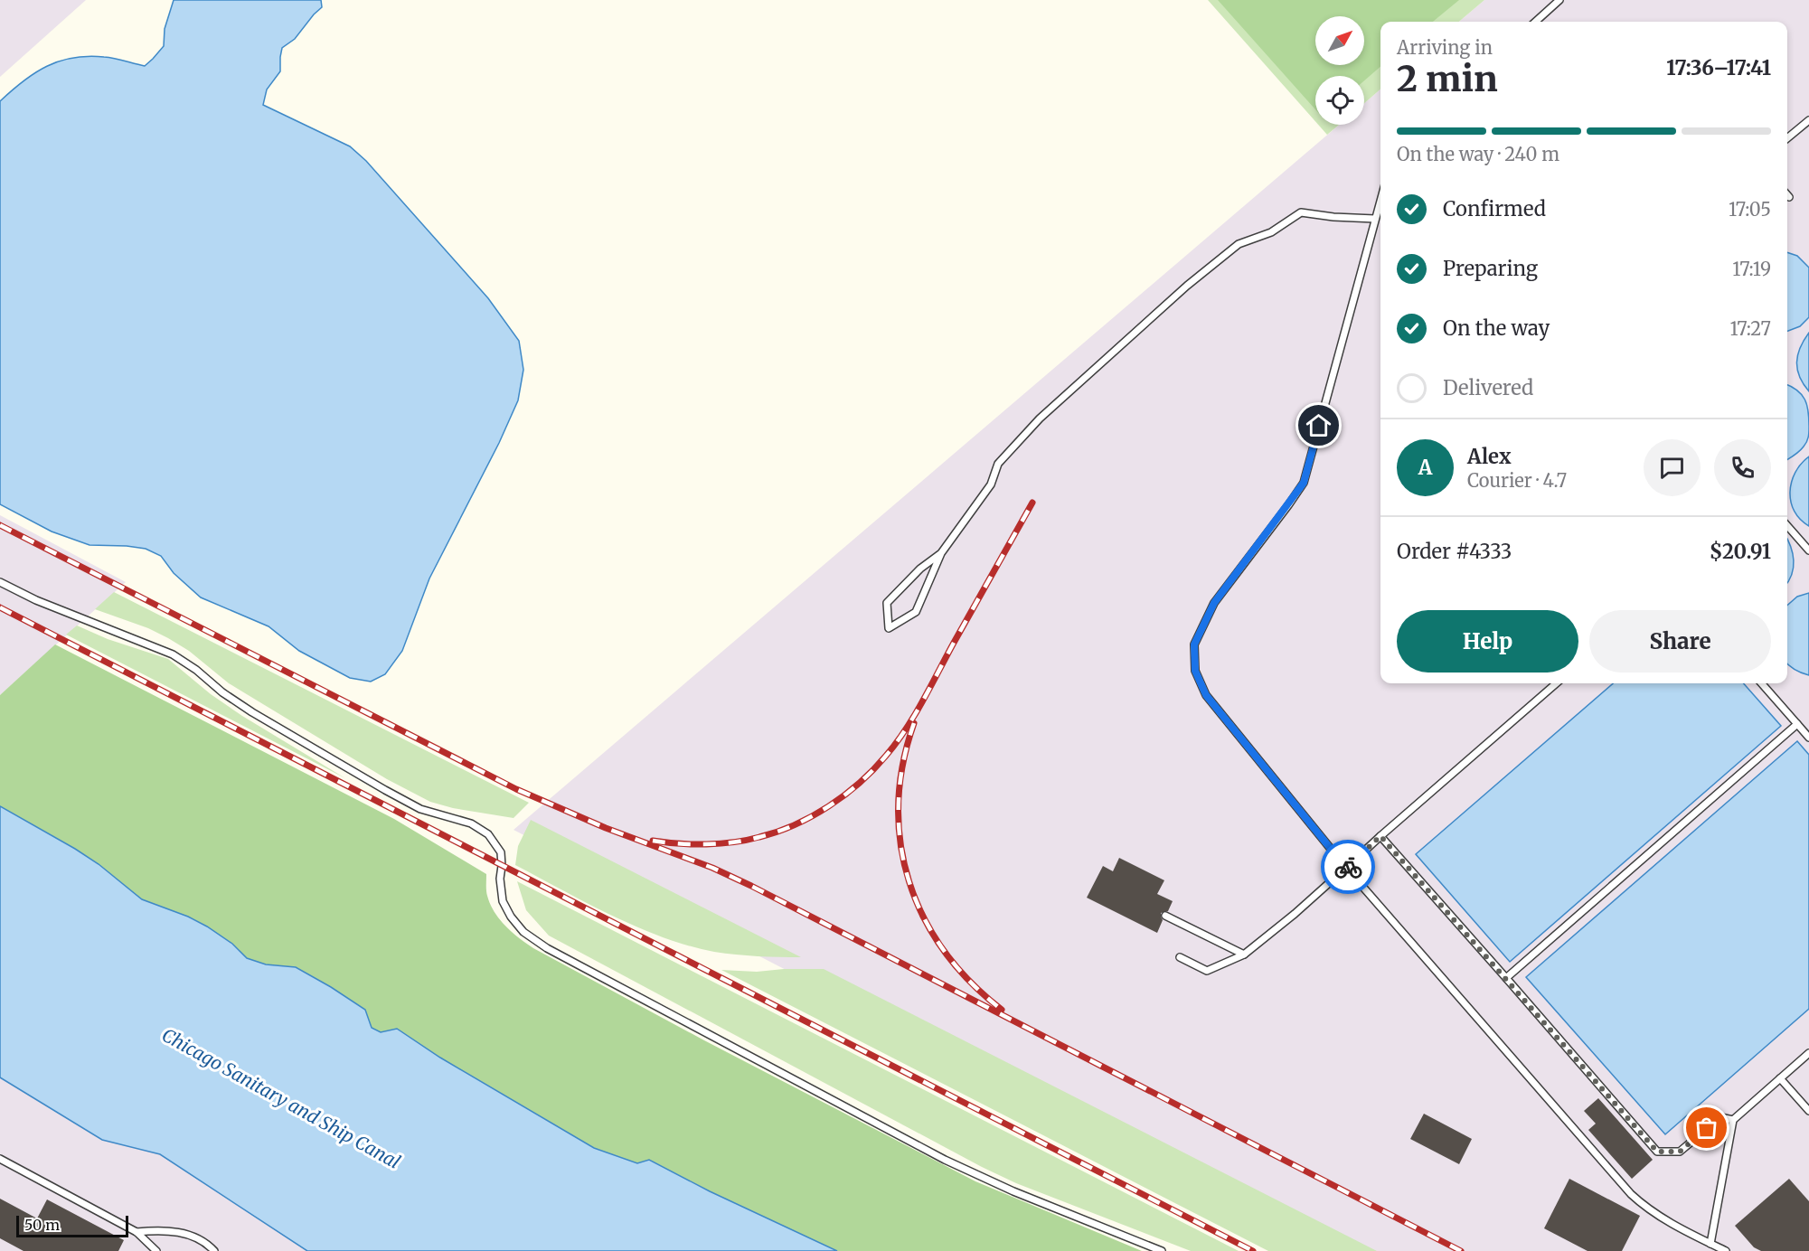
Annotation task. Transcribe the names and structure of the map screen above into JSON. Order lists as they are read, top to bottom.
{
  "water": ["Chicago Sanitary and Ship Canal"],
  "scale_bar": "50 m",
  "north": "top right",
  "page": {
    "heading": ["2 min", "Arriving in", "17:36–17:41"],
    "panel": [
      "Alex",
      "Courier · 4.7",
      "Order #4333",
      "$20.91"
    ],
    "bar": "On the way · 240 m",
    "list": [
      ["Confirmed", "17:05"],
      ["Preparing", "17:19"],
      ["On the way", "17:27"],
      "Delivered"
    ],
    "round": "A",
    "buttons": ["Help", "Share"],
    "scale": "50 m"
  }
}
